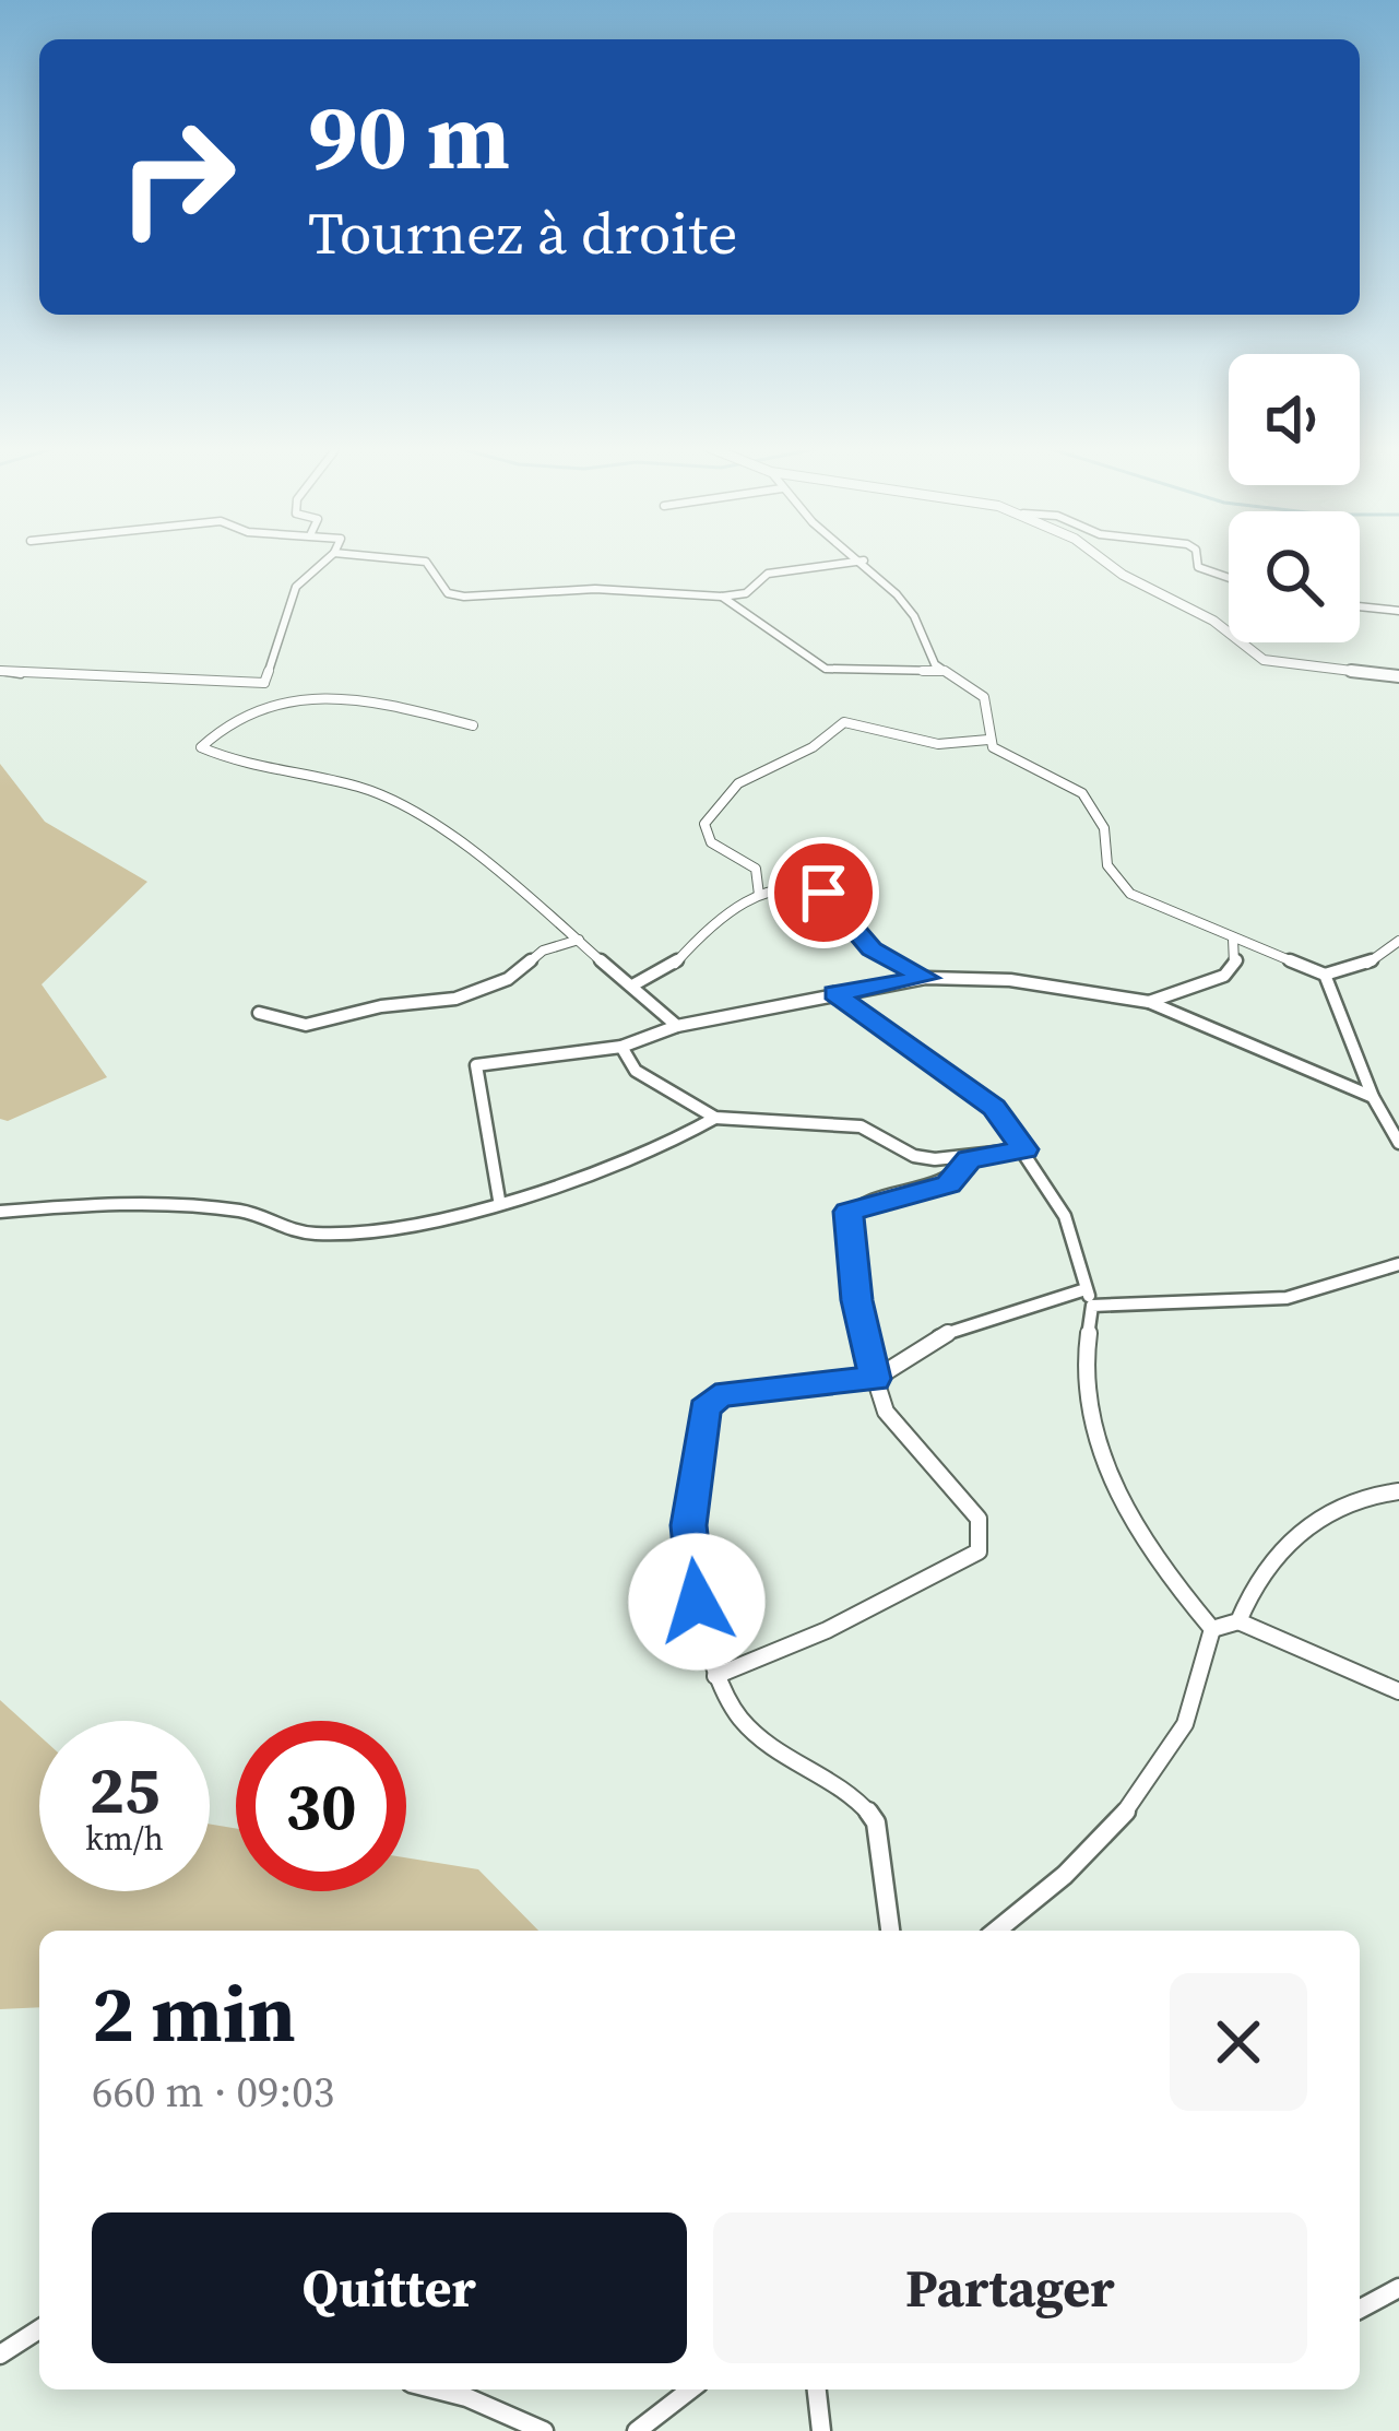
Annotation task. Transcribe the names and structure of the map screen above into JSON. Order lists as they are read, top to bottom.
{
  "page": {
    "turn": ["90 m", "Tournez à droite"],
    "speed": "25 km/h",
    "limit": "30",
    "heading": ["2 min", "660 m · 09:03"],
    "buttons": ["Quitter", "Partager"]
  }
}
